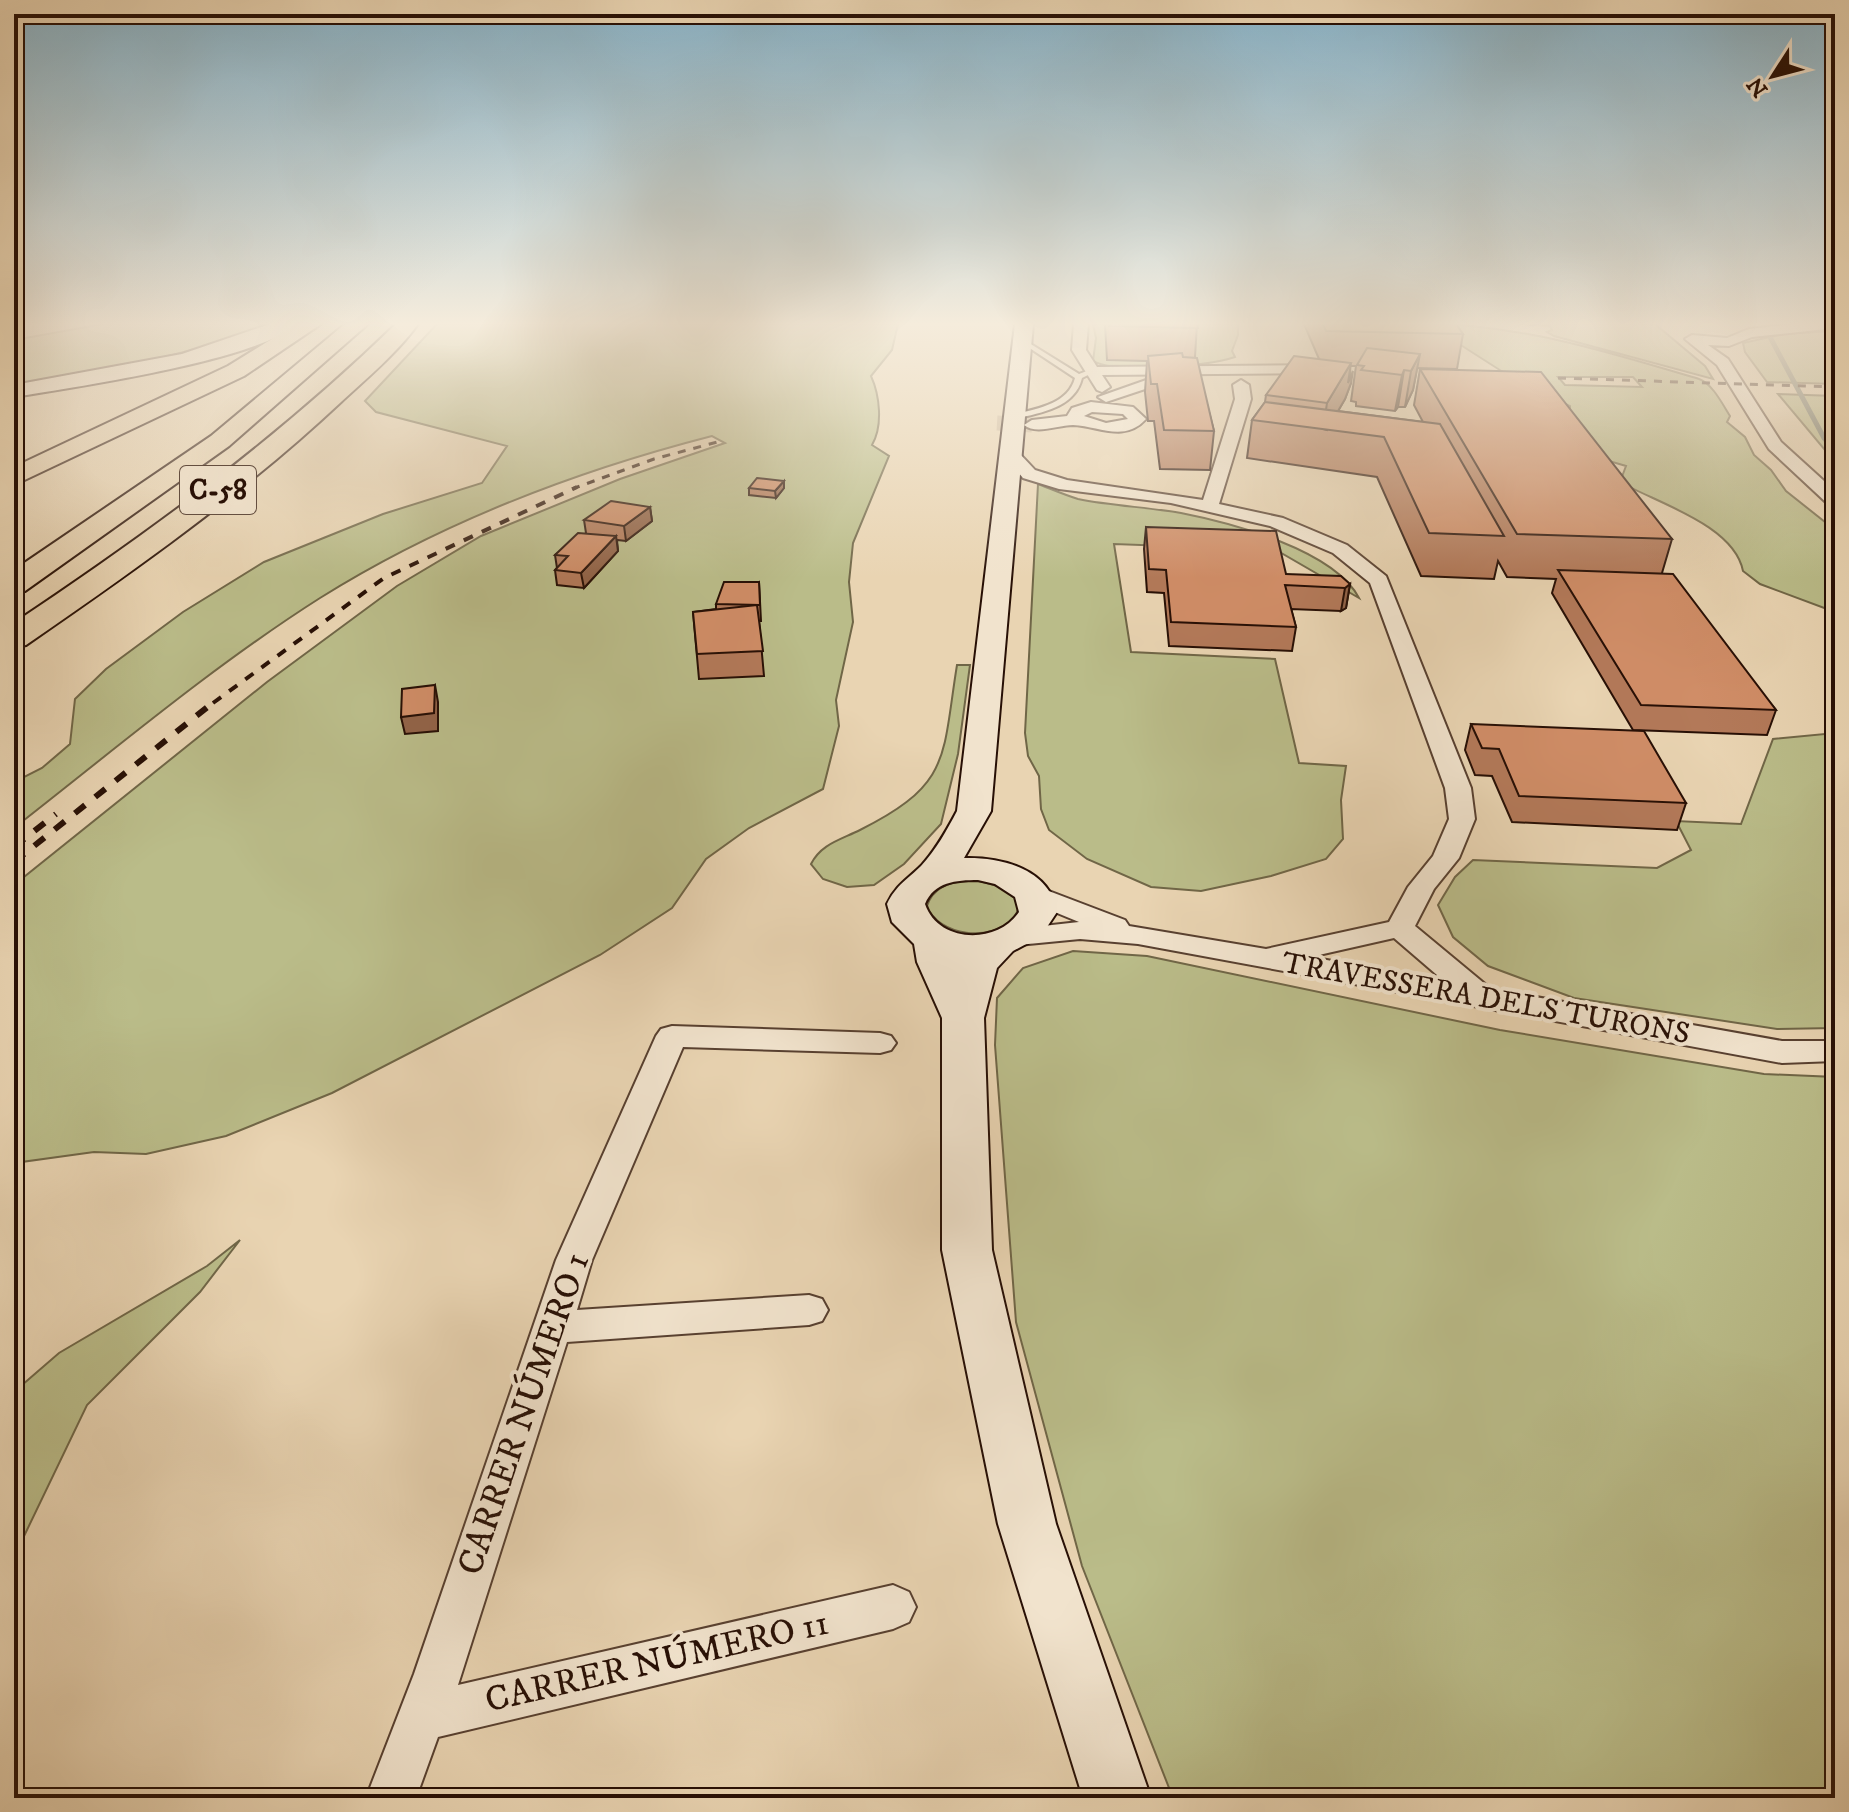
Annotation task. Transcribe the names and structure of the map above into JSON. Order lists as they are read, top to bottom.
{
  "streets": {
    "highway": ["C-58"],
    "street": ["TRAVESSERA DELS TURONS", "CARRER NÚMERO 1", "CARRER NÚMERO 11"]
  },
  "crossings": [
    ["CARRER NÚMERO 1", "CARRER NÚMERO 11"]
  ],
  "north": "bottom left"
}
